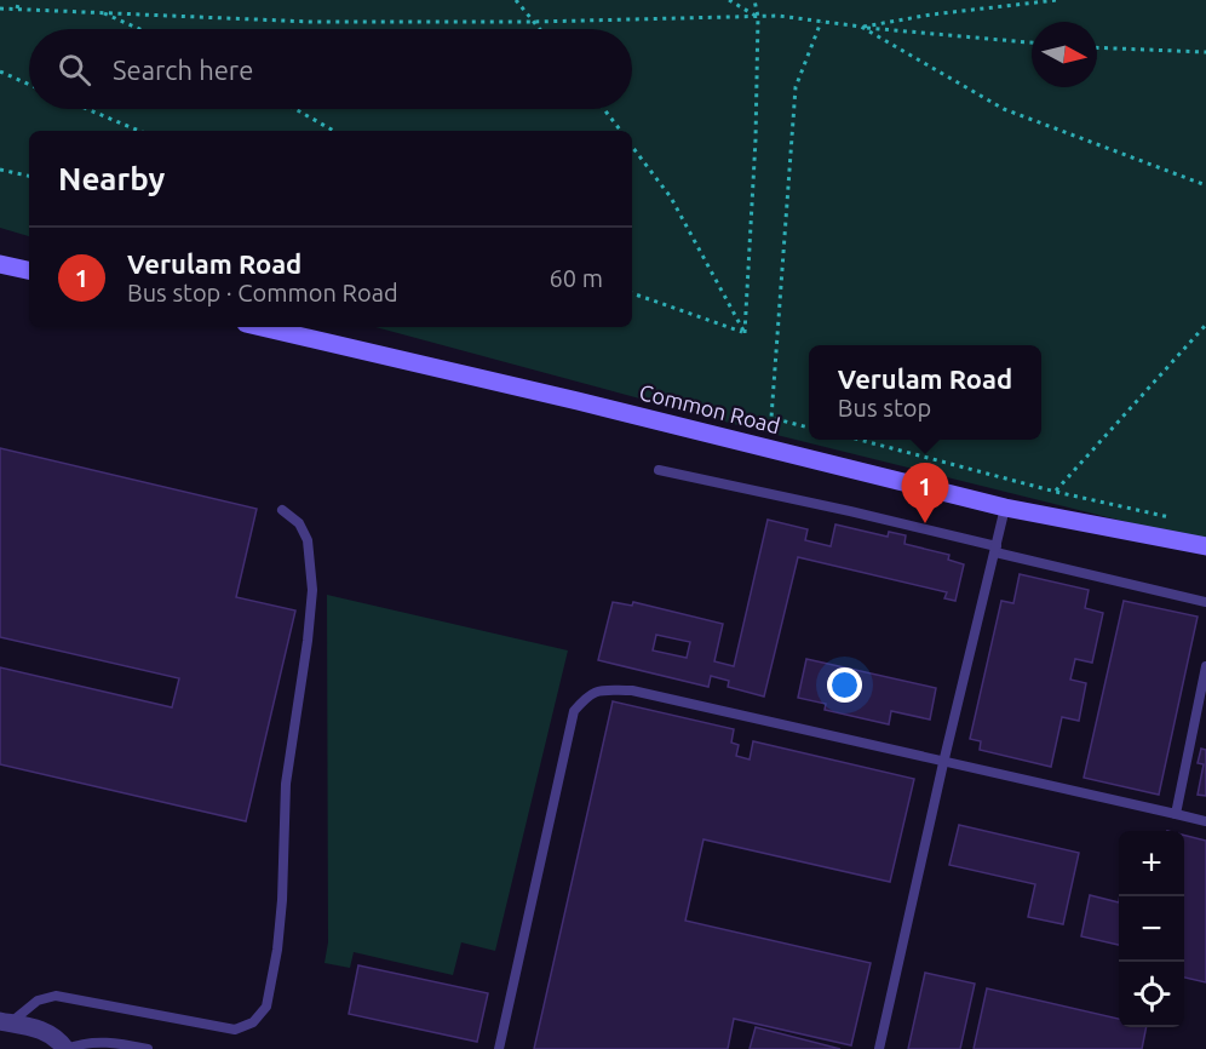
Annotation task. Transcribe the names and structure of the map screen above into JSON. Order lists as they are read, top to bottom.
{
  "streets": {
    "street": ["Common Road"]
  },
  "north": "right",
  "page": {
    "search": "Search here",
    "heading": "Nearby",
    "list": [
      {
        "mark": "1",
        "name": "Verulam Road",
        "note": "Bus stop · Common Road",
        "value": "60 m"
      }
    ],
    "popup": ["Verulam Road", "Bus stop"],
    "pins": "1",
    "map_buttons": ["+", "−"]
  }
}
